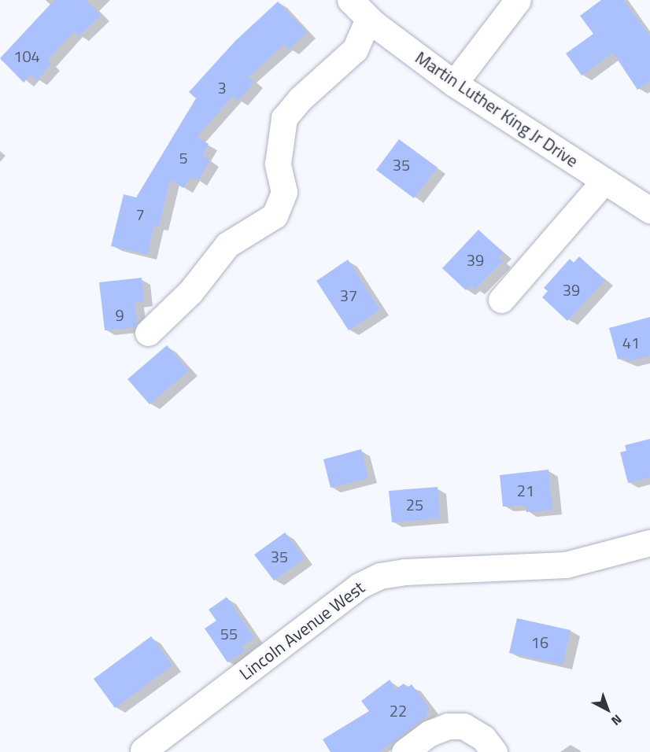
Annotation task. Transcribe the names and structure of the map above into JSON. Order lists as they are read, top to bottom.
{
  "streets": {
    "street": ["Martin Luther King Jr Drive", "Lincoln Avenue West"]
  },
  "house_numbers": [
    "104",
    "3",
    "5",
    "35",
    "7",
    "39",
    "39",
    "37",
    "9",
    "41",
    "21",
    "25",
    "35",
    "55",
    "16",
    "22"
  ],
  "north": "bottom right"
}
